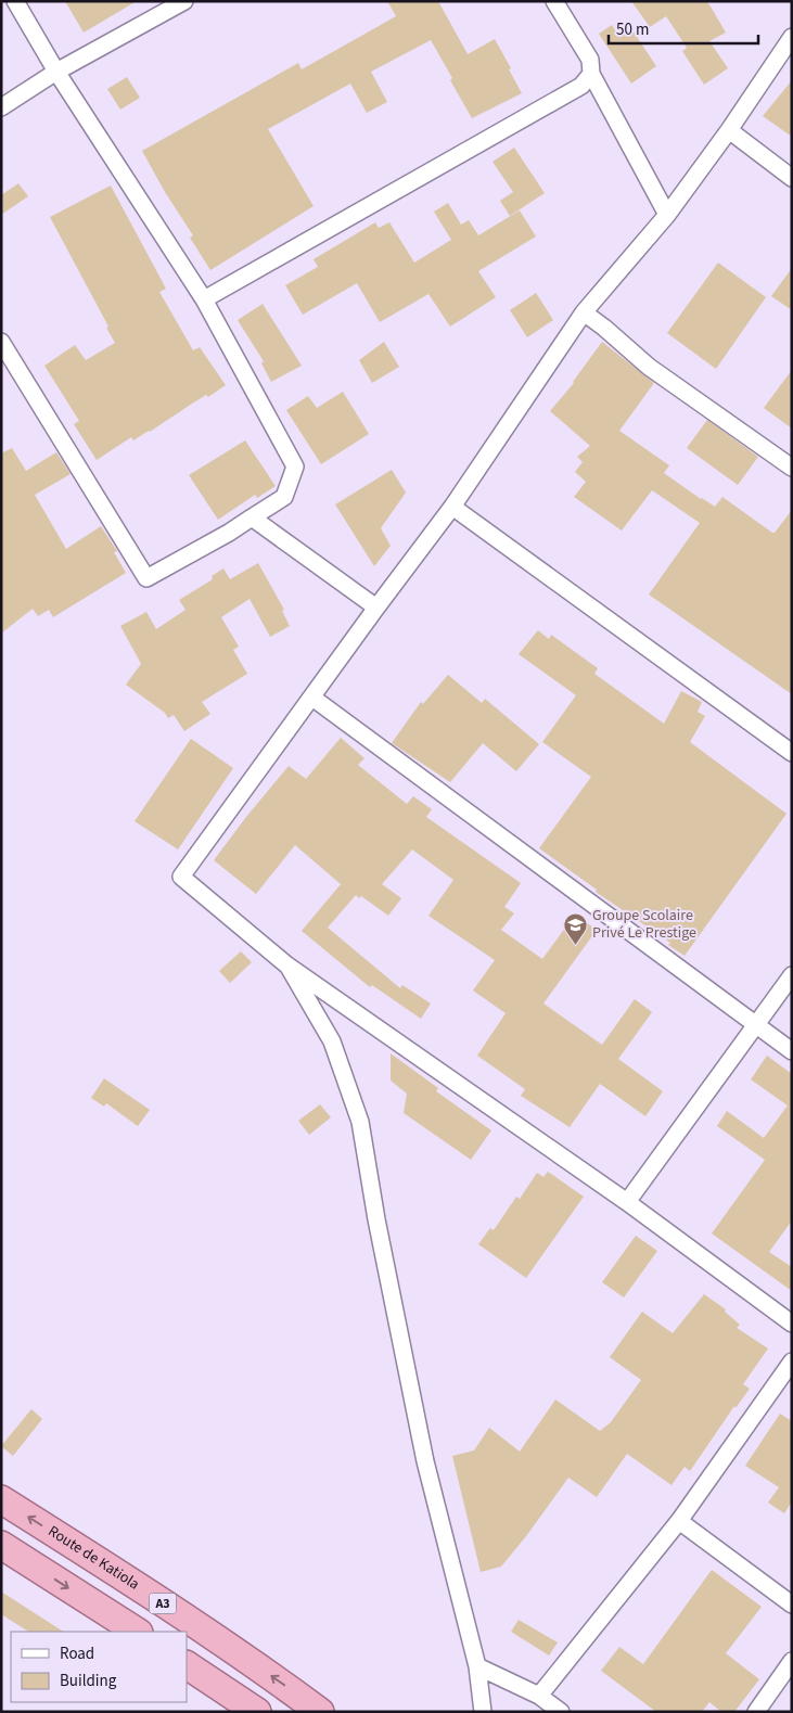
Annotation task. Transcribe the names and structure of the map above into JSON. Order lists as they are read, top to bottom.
{
  "streets": {
    "highway": ["Route de Katiola", "A3"]
  },
  "places": {
    "school or university": ["Groupe Scolaire Privé Le Prestige"]
  },
  "legend": ["Road", "Building"],
  "scale_bar": "50 m"
}
